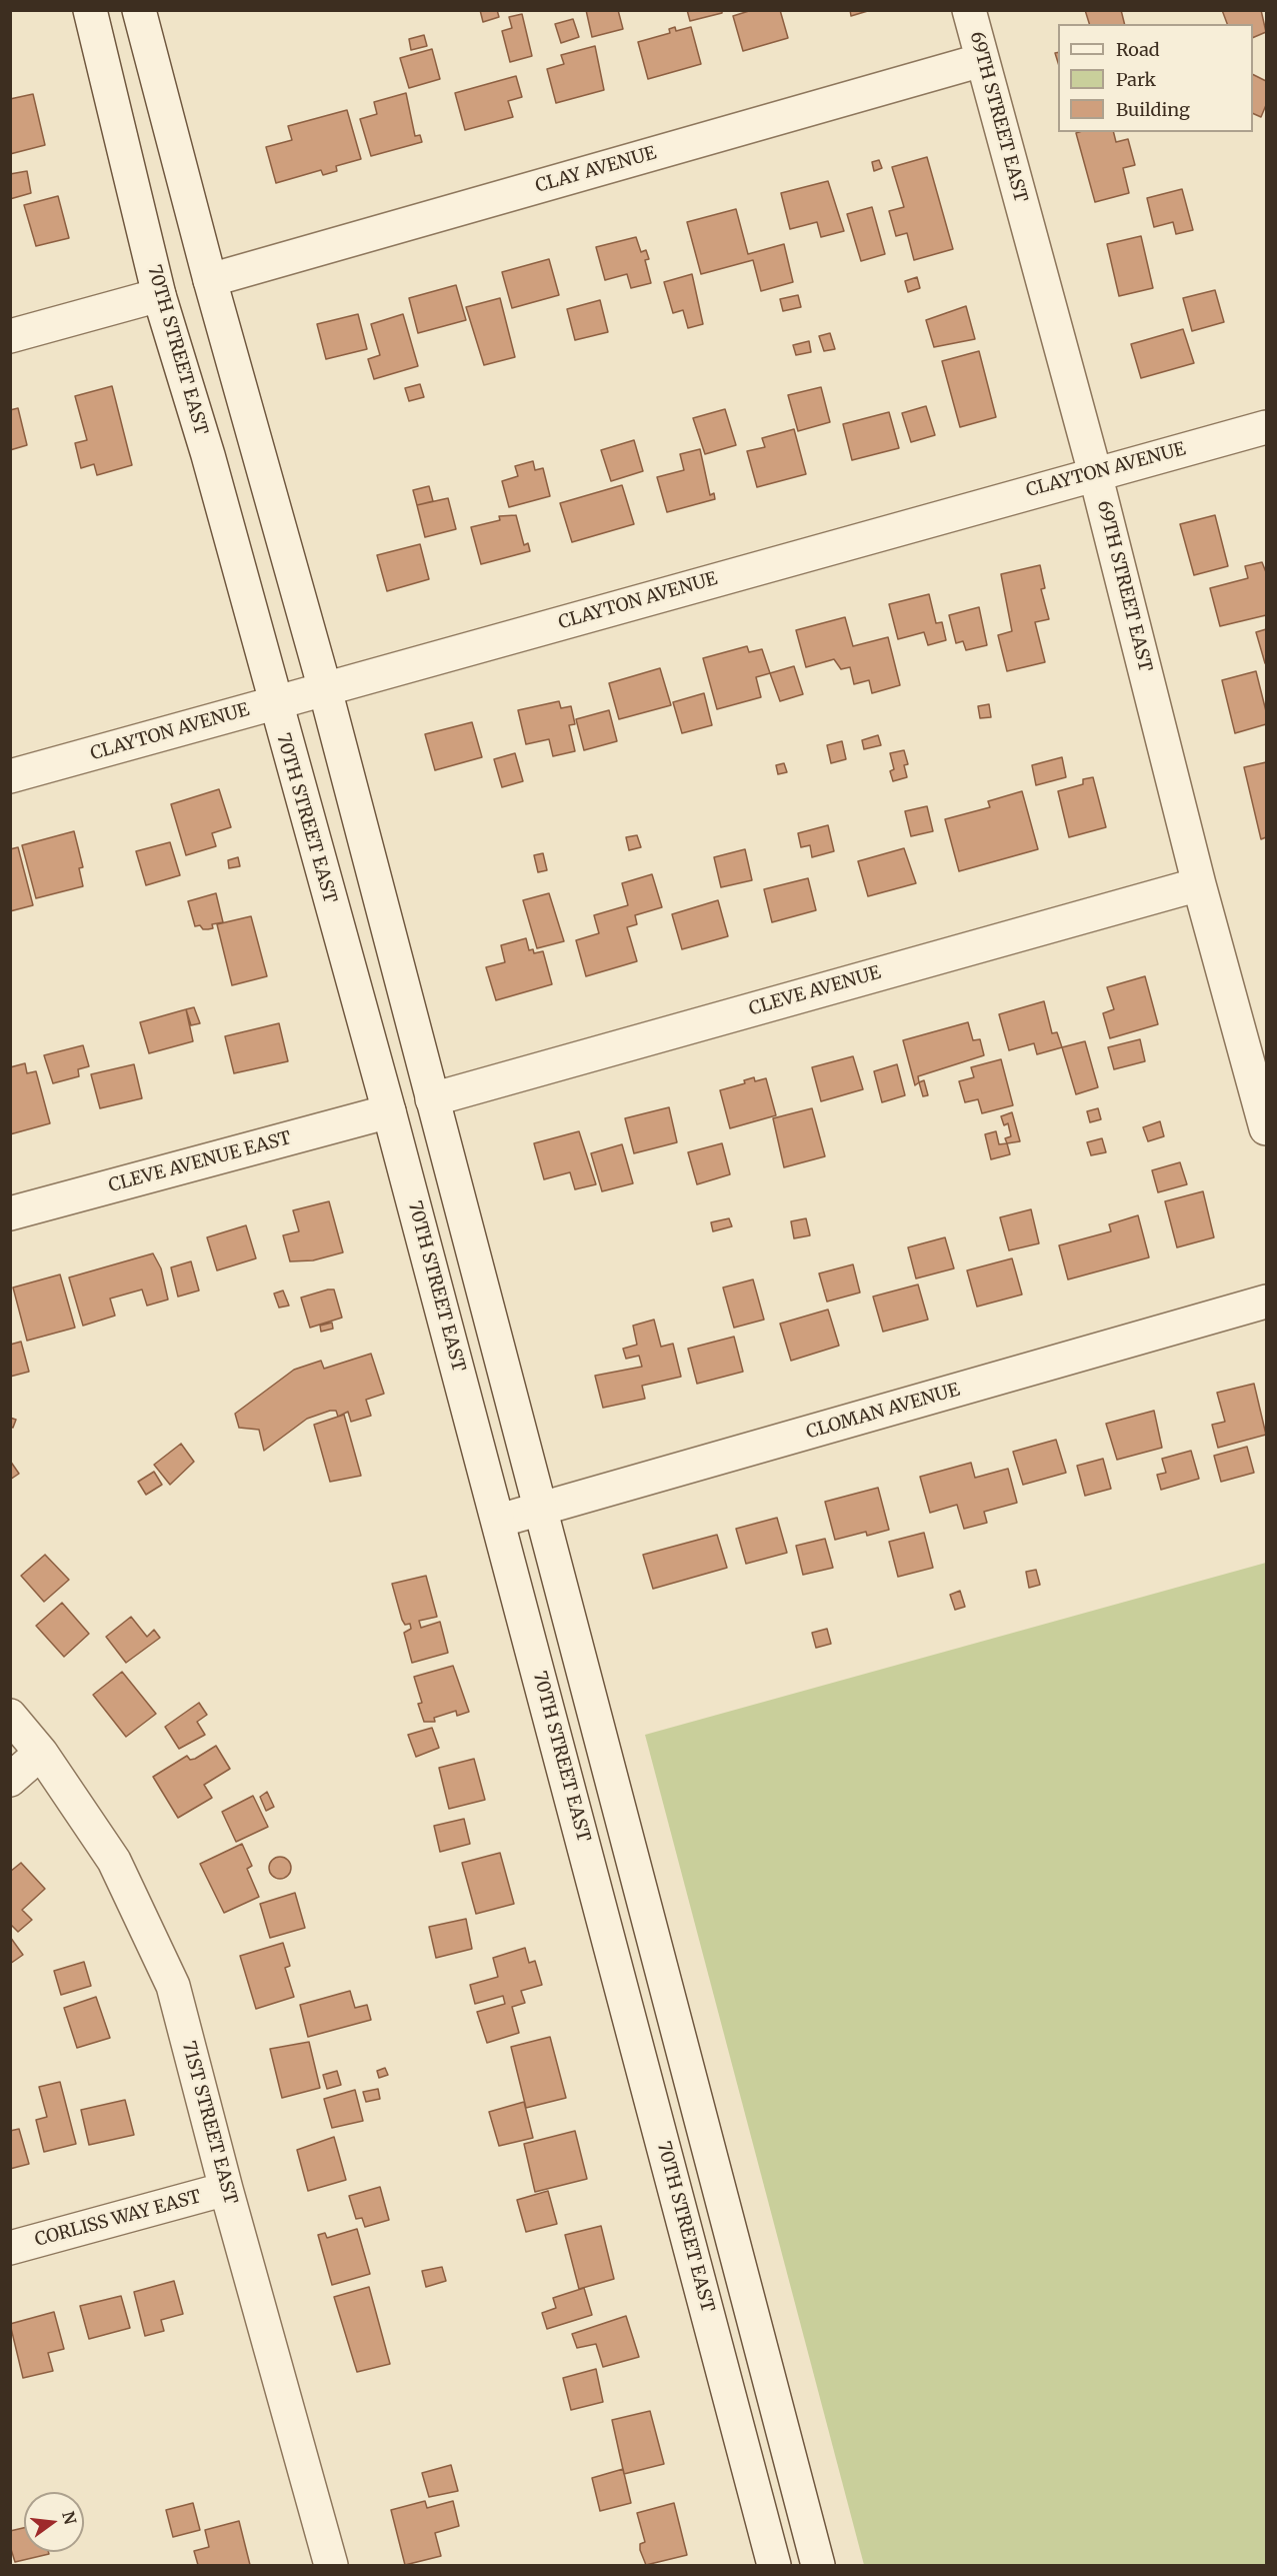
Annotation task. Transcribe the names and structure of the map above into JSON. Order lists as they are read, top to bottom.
{
  "streets": {
    "street": [
      "69TH STREET EAST",
      "CLAY AVENUE",
      "70TH STREET EAST",
      "CLAYTON AVENUE",
      "CLEVE AVENUE",
      "CLEVE AVENUE EAST",
      "CLOMAN AVENUE",
      "71ST STREET EAST",
      "CORLISS WAY EAST"
    ]
  },
  "crossings": [
    ["69TH STREET EAST", "CLAY AVENUE"],
    ["69TH STREET EAST", "CLAYTON AVENUE"],
    ["69TH STREET EAST", "CLEVE AVENUE"],
    ["70TH STREET EAST", "CLAYTON AVENUE"],
    ["70TH STREET EAST", "CLEVE AVENUE EAST"],
    ["70TH STREET EAST", "CLOMAN AVENUE"],
    ["71ST STREET EAST", "CORLISS WAY EAST"]
  ],
  "legend": ["Road", "Park", "Building"],
  "north": "right"
}
